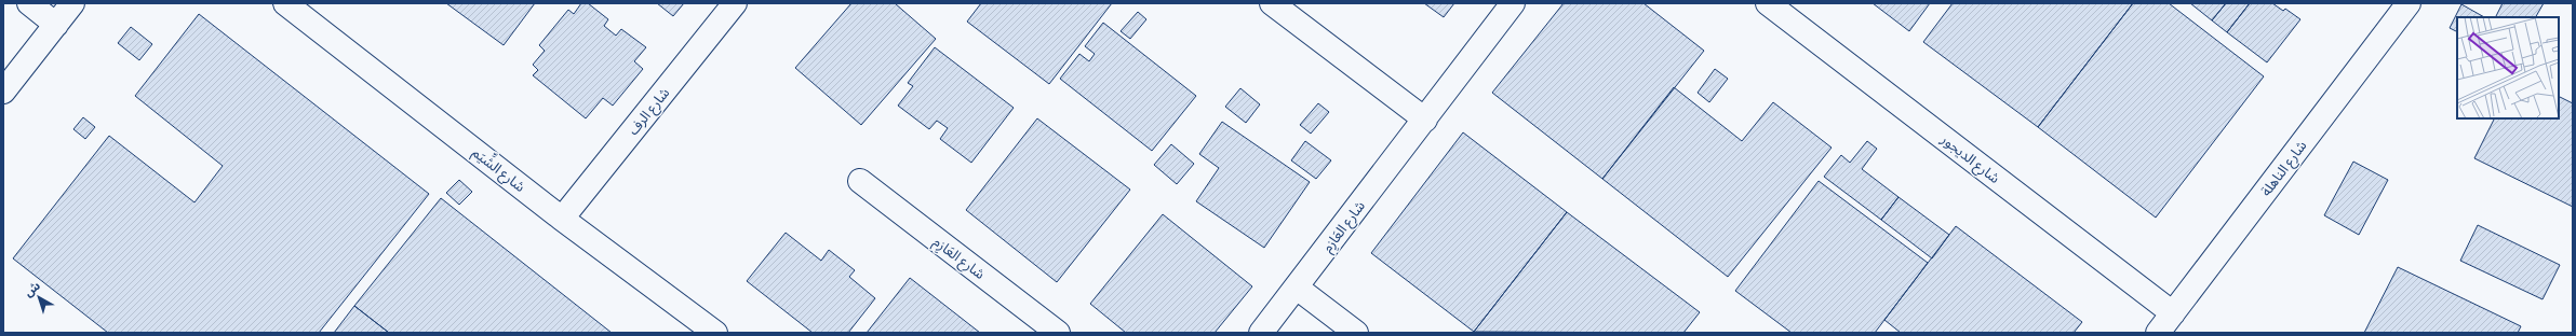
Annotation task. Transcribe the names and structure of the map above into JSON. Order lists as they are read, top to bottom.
{
  "streets": {
    "street": [
      "شارع الرف",
      "شارع الديجور",
      "شارع الناهلة",
      "شارع الشِّيَم",
      "شارع العَازِم"
    ]
  },
  "crossings": [
    ["شارع الرف", "شارع الشِّيَم"],
    ["شارع الديجور", "شارع الناهلة"]
  ],
  "north": "top left"
}
